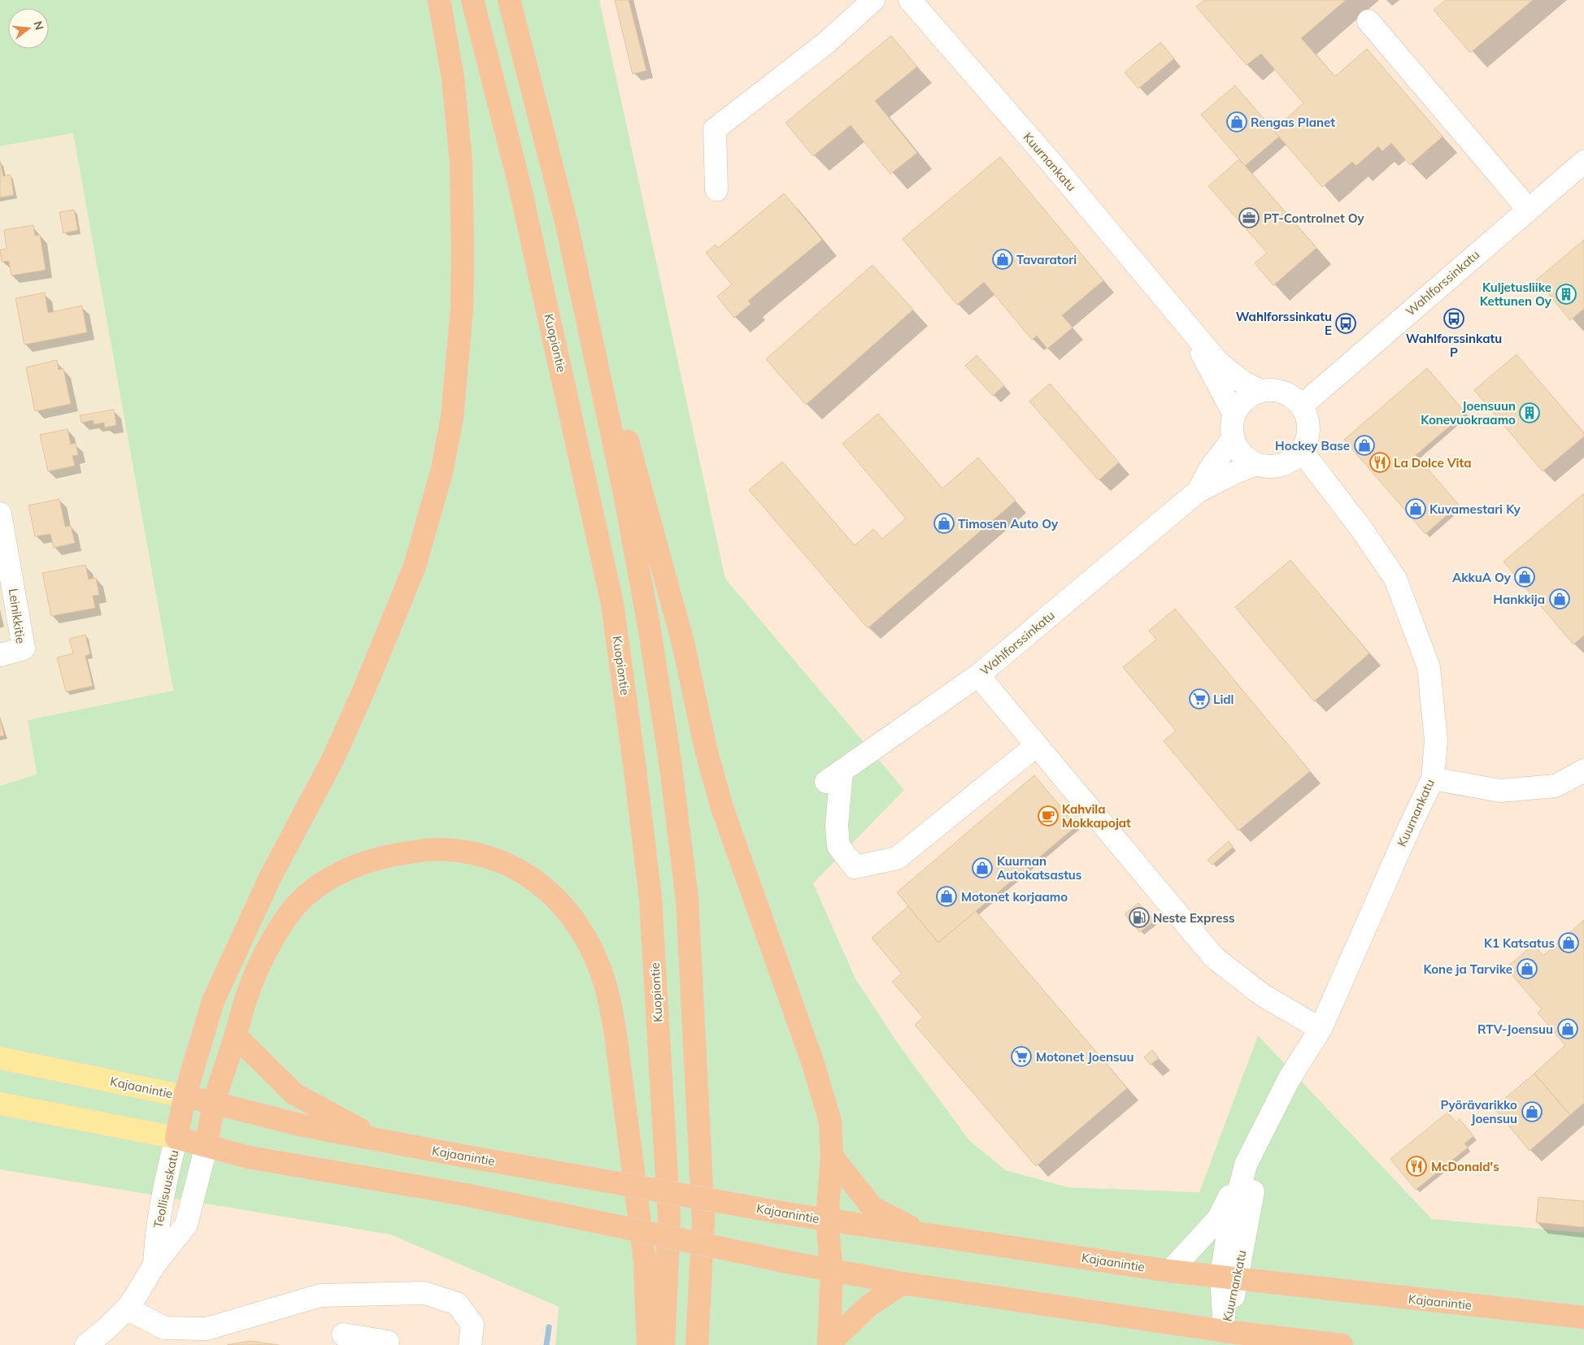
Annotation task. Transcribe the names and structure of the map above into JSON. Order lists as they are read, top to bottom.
{
  "streets": {
    "highway": ["Kuopiontie", "Kajaanintie"],
    "street": [
      "Kuurnankatu",
      "Wahlforssinkatu",
      "Leinikkitie",
      "Teollisuuskatu"
    ]
  },
  "crossings": [
    ["Kuurnankatu", "Wahlforssinkatu"],
    ["Kuurnankatu", "Kajaanintie"]
  ],
  "places": {
    "shop": [
      "Rengas Planet",
      "Tavaratori",
      "Hockey Base",
      "Kuvamestari Ky",
      "Timosen Auto Oy",
      "AkkuA Oy",
      "Hankkija",
      "Kuurnan Autokatsastus",
      "Motonet korjaamo",
      "K1 Katsatus",
      "Kone ja Tarvike",
      "RTV-Joensuu",
      "Pyörävarikko Joensuu"
    ],
    "office": ["PT-Controlnet Oy"],
    "building": ["Kuljetusliike Kettunen Oy", "Joensuun Konevuokraamo"],
    "bus stop": ["Wahlforssinkatu P", "Wahlforssinkatu E"],
    "restaurant": ["La Dolce Vita", "McDonald's"],
    "supermarket": ["Lidl", "Motonet Joensuu"],
    "cafe": ["Kahvila Mokkapojat"],
    "fuel station": ["Neste Express"]
  },
  "north": "right"
}
